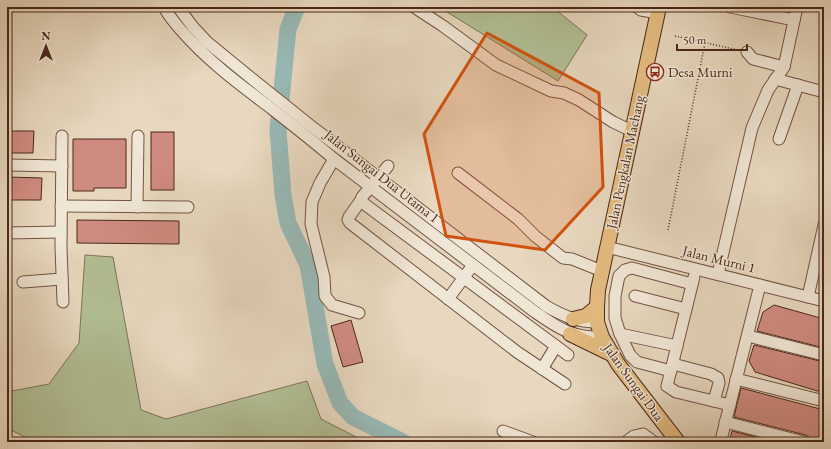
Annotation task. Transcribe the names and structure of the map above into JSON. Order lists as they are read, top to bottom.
{
  "streets": {
    "main road": ["Jalan Pengkalan Machang", "Jalan Sungai Dua"],
    "street": ["Jalan Sungai Dua Utama 1", "Jalan Murni 1"]
  },
  "crossings": [
    ["Jalan Pengkalan Machang", "Jalan Murni 1"],
    ["Jalan Pengkalan Machang", "Jalan Sungai Dua"],
    ["Jalan Sungai Dua Utama 1", "Jalan Sungai Dua"],
    ["Jalan Murni 1", "Jalan Sungai Dua"]
  ],
  "places": {
    "bus stop": ["Desa Murni"]
  },
  "scale_bar": "50 m",
  "north": "top"
}
